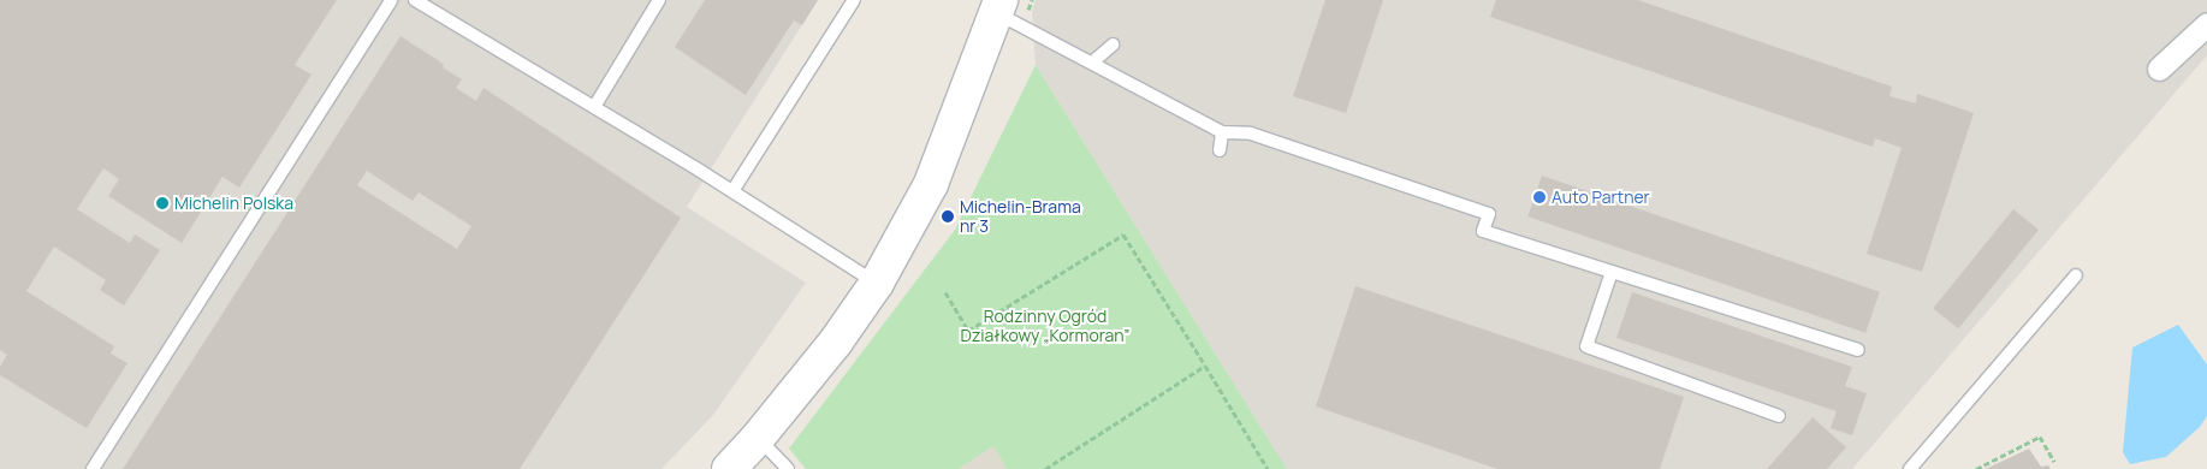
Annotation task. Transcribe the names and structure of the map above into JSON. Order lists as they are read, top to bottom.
{
  "parks": ["Rodzinny Ogród Działkowy „Kormoran”"],
  "places": ["Auto Partner", "Michelin Polska", "Michelin-Brama nr 3"]
}
